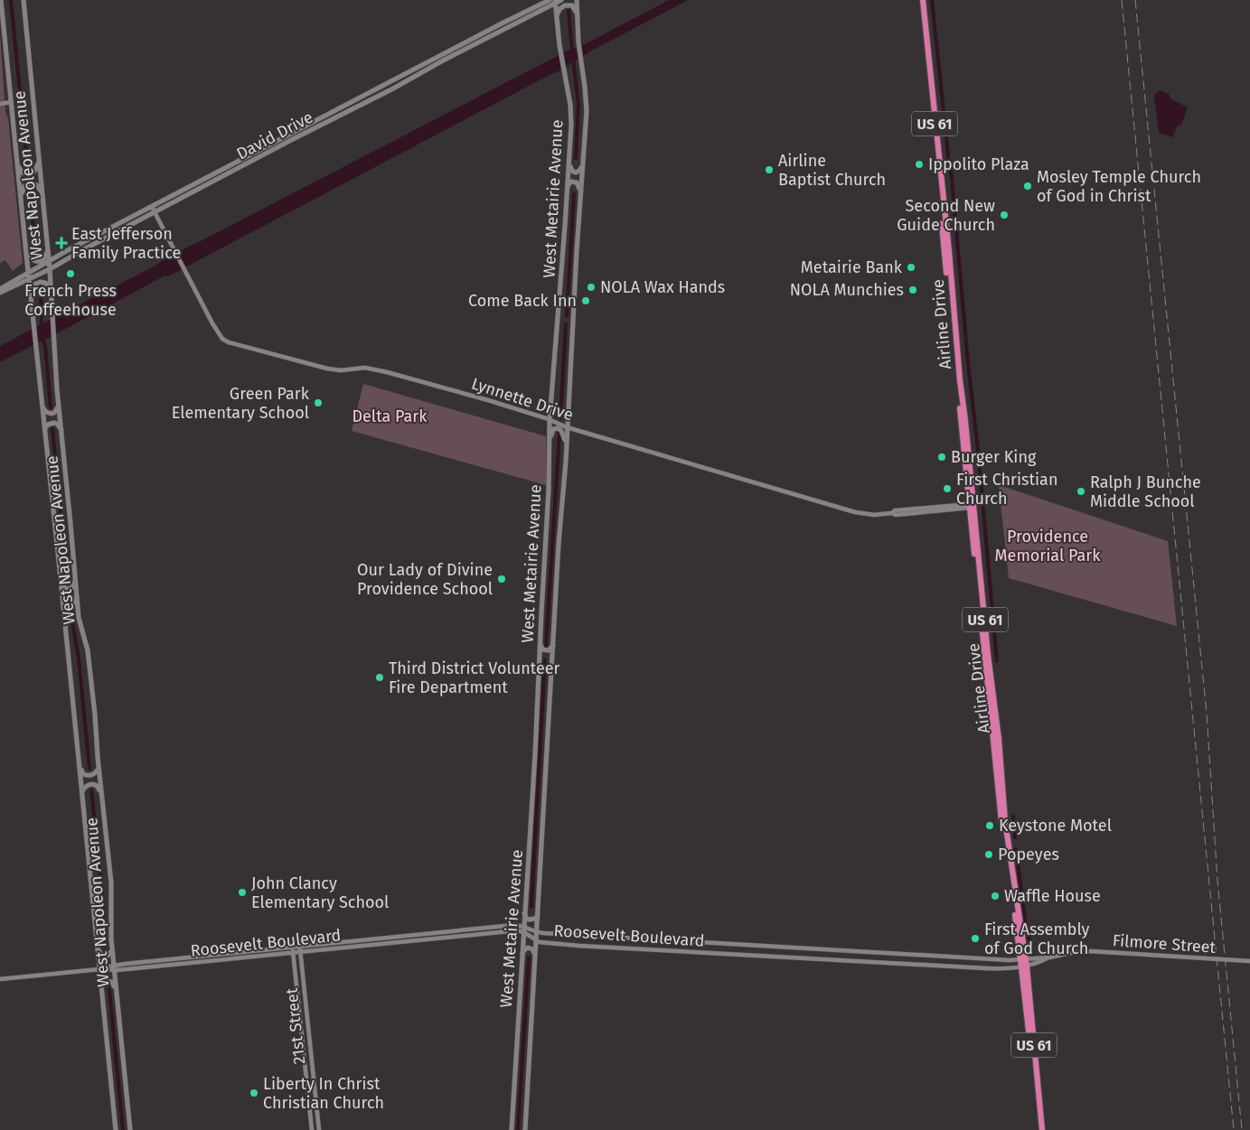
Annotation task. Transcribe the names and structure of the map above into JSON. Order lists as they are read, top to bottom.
{
  "streets": {
    "highway": ["US 61", "Airline Drive"],
    "main road": ["David Drive", "West Napoleon Avenue", "West Metairie Avenue"],
    "street": [
      "Lynnette Drive",
      "Roosevelt Boulevard",
      "Filmore Street",
      "21st Street"
    ]
  },
  "crossings": [
    ["David Drive", "West Napoleon Avenue"],
    ["David Drive", "West Metairie Avenue"],
    ["David Drive", "Lynnette Drive"],
    ["West Napoleon Avenue", "Roosevelt Boulevard"],
    ["West Metairie Avenue", "Lynnette Drive"],
    ["West Metairie Avenue", "Roosevelt Boulevard"],
    ["Airline Drive", "Lynnette Drive"],
    ["Airline Drive", "Roosevelt Boulevard"],
    ["Airline Drive", "Filmore Street"],
    ["Roosevelt Boulevard", "Filmore Street"],
    ["Roosevelt Boulevard", "21st Street"]
  ],
  "parks": ["Delta Park", "Providence Memorial Park"],
  "places": {
    "other": [
      "Ippolito Plaza",
      "Airline Baptist Church",
      "Mosley Temple Church of God in Christ",
      "Second New Guide Church",
      "Metairie Bank",
      "French Press Coffeehouse",
      "NOLA Wax Hands",
      "NOLA Munchies",
      "Come Back Inn",
      "Green Park Elementary School",
      "Burger King",
      "First Christian Church",
      "Ralph J Bunche Middle School",
      "Our Lady of Divine Providence School",
      "Third District Volunteer Fire Department",
      "Keystone Motel",
      "Popeyes",
      "John Clancy Elementary School",
      "Waffle House",
      "First Assembly of God Church",
      "Liberty In Christ Christian Church"
    ],
    "health": ["East Jefferson Family Practice"]
  }
}
